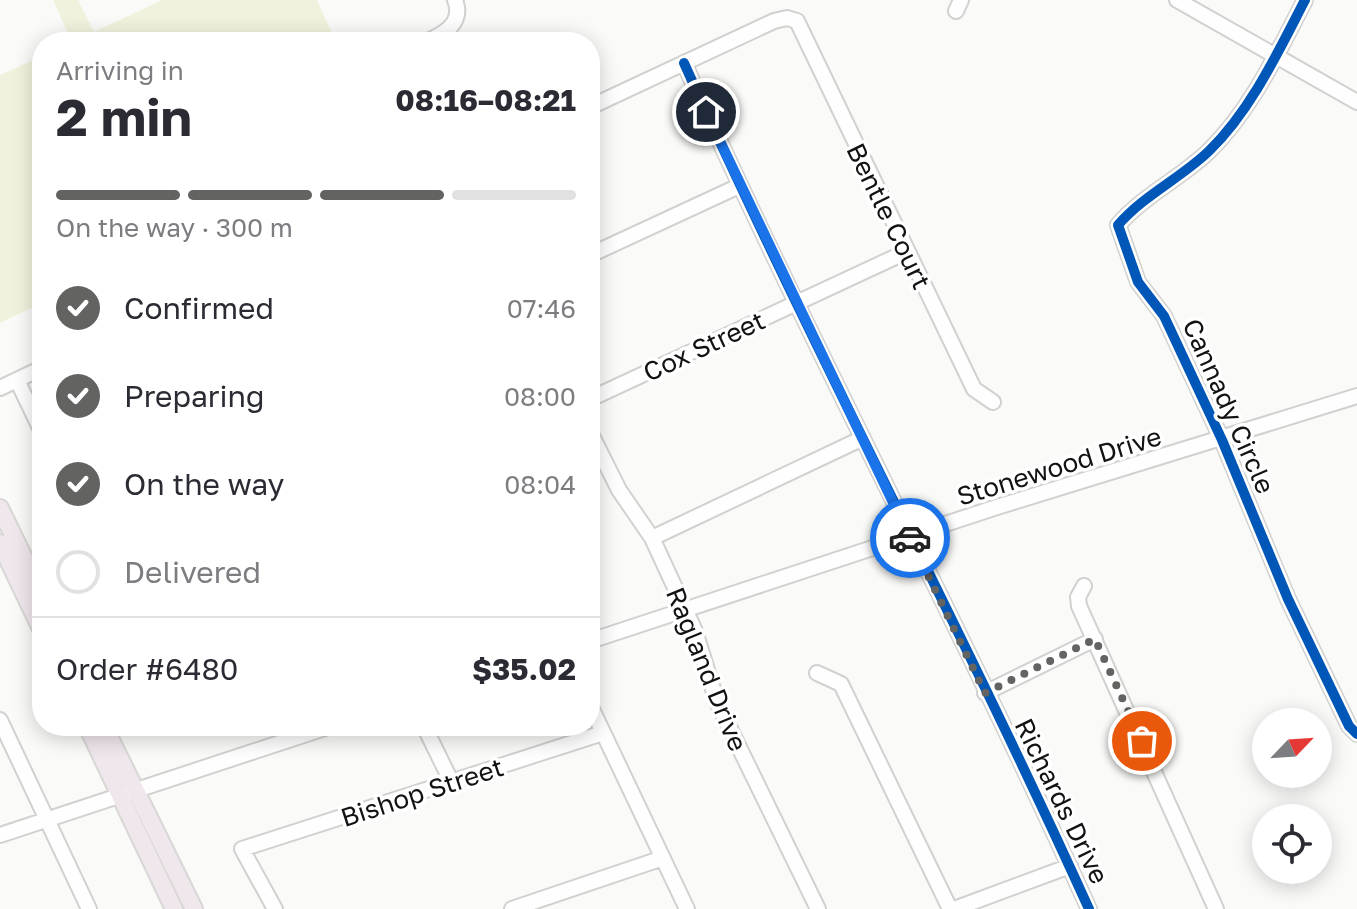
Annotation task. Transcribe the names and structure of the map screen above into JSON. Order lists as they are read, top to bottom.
{
  "streets": {
    "street": [
      "Bentle Court",
      "Cox Street",
      "Cannady Circle",
      "Stonewood Drive",
      "Ragland Drive",
      "Bishop Street",
      "Richards Drive"
    ]
  },
  "crossings": [
    ["Bentle Court", "Cox Street"],
    ["Bentle Court", "Richards Drive"],
    ["Cox Street", "Richards Drive"],
    ["Cannady Circle", "Stonewood Drive"],
    ["Stonewood Drive", "Ragland Drive"],
    ["Stonewood Drive", "Richards Drive"]
  ],
  "north": "top right",
  "page": {
    "heading": ["2 min", "Arriving in", "08:16–08:21"],
    "panel": ["Order #6480", "$35.02"],
    "bar": "On the way · 300 m",
    "list": [
      ["Confirmed", "07:46"],
      ["Preparing", "08:00"],
      ["On the way", "08:04"],
      "Delivered"
    ]
  }
}
